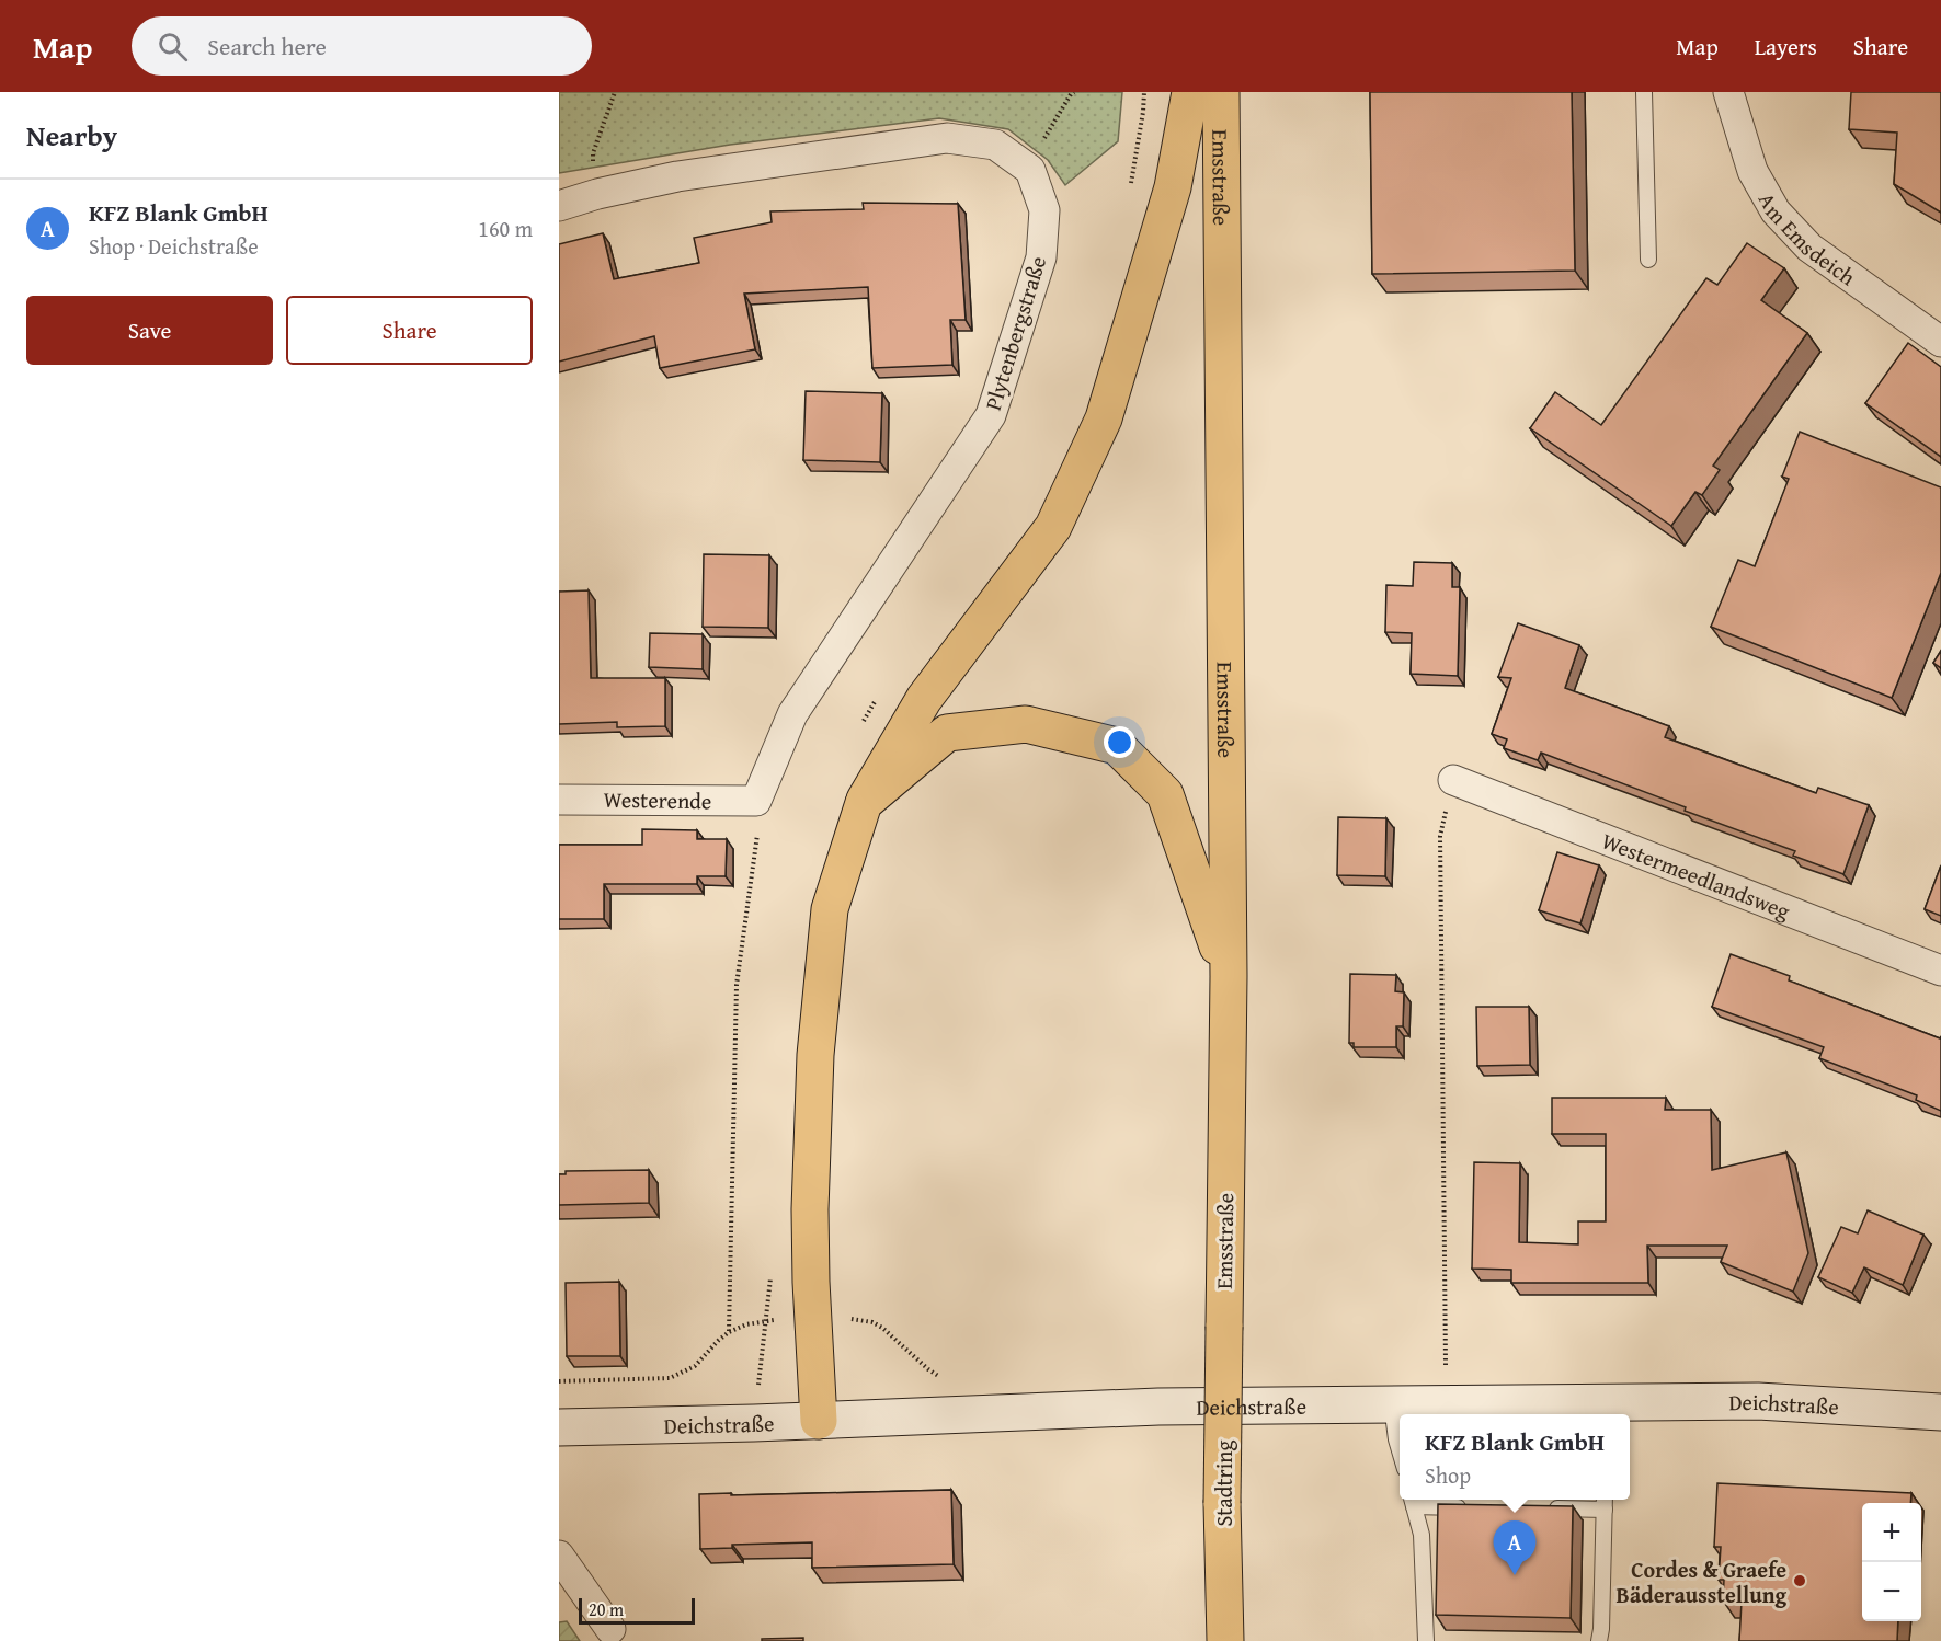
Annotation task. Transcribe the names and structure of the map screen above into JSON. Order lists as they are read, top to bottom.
{
  "streets": {
    "main road": ["Emsstraße", "Deichstraße", "Stadtring"],
    "street": [
      "Am Emsdeich",
      "Plytenbergstraße",
      "Westerende",
      "Westermeedlandsweg"
    ]
  },
  "crossings": [
    ["Emsstraße", "Stadtring"],
    ["Plytenbergstraße", "Westerende"]
  ],
  "places": ["Cordes & Graefe Bäderausstellung"],
  "scale_bar": "20 m",
  "page": {
    "header": "Map",
    "search": "Search here",
    "nav": ["Map", "Layers", "Share"],
    "heading": "Nearby",
    "list": [
      {
        "mark": "A",
        "name": "KFZ Blank GmbH",
        "note": "Shop · Deichstraße",
        "value": "160 m"
      }
    ],
    "buttons": ["Save", "Share"],
    "popup": ["KFZ Blank GmbH", "Shop"],
    "map_buttons": ["+", "−"],
    "pins": "A",
    "scale": "20 m"
  }
}
